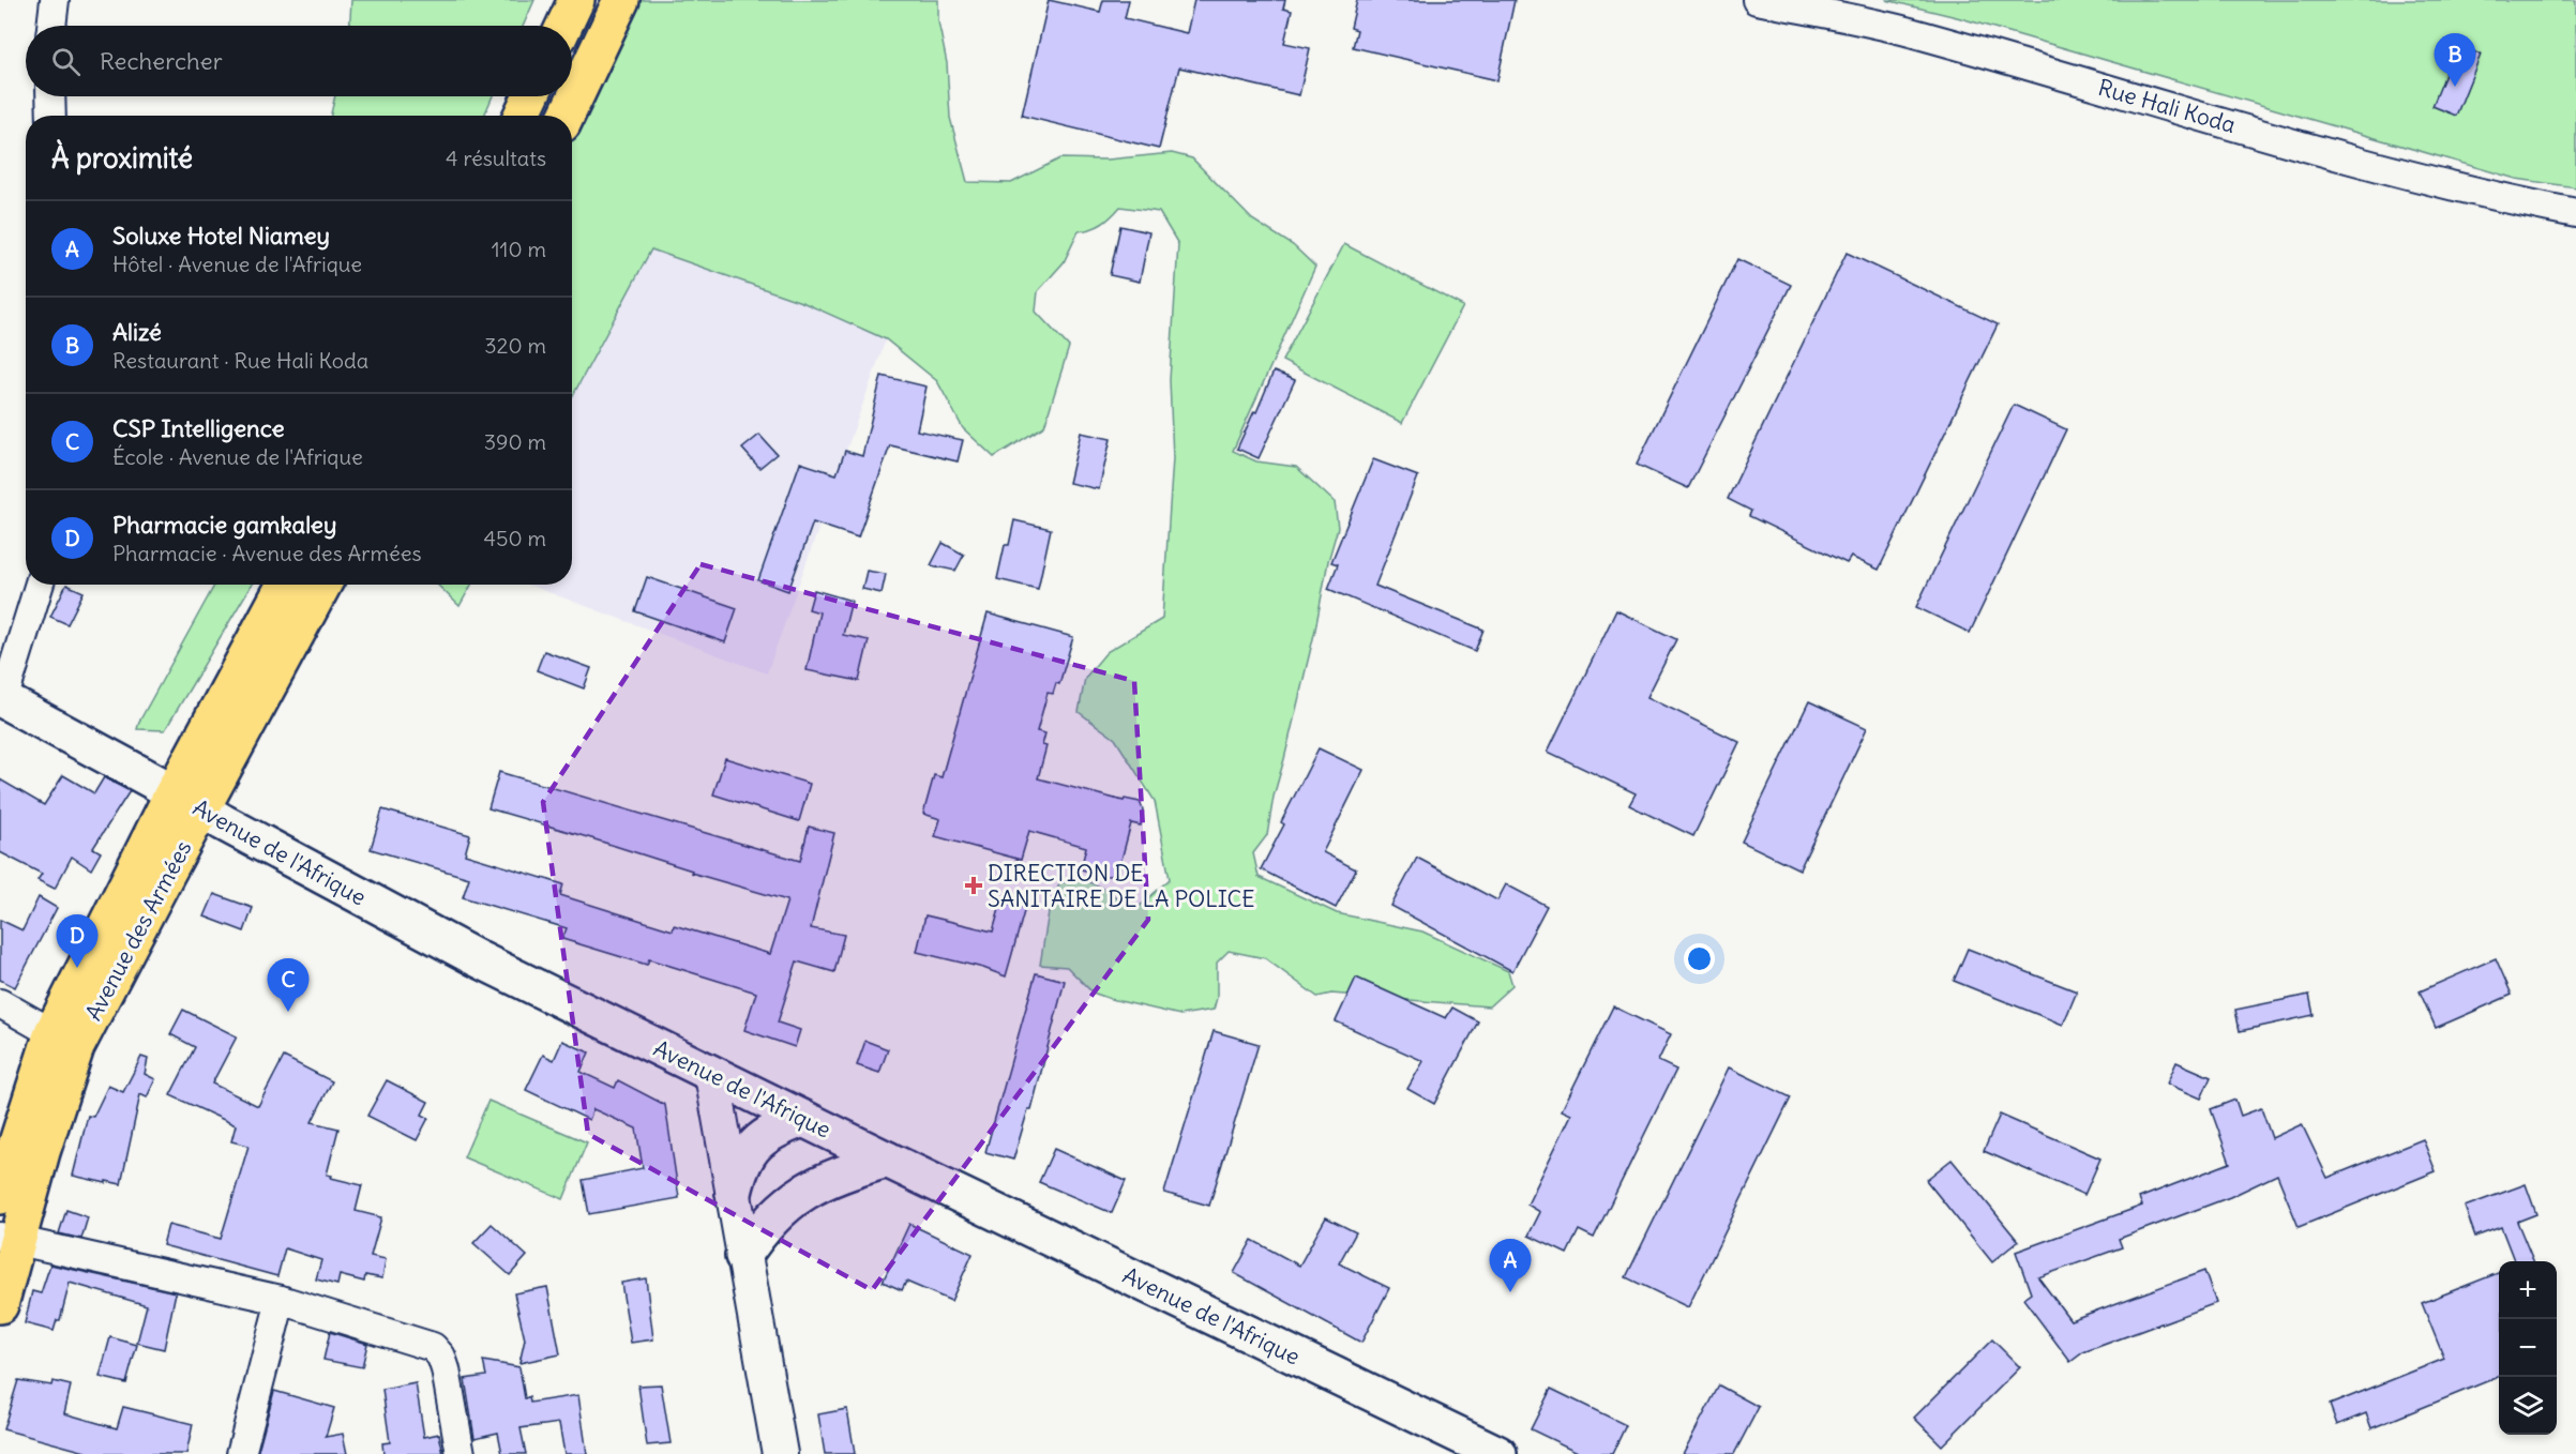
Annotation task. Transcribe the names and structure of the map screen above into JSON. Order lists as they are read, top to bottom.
{
  "streets": {
    "highway": ["Avenue des Armées"],
    "main road": ["Avenue de l'Afrique"],
    "street": ["Rue Hali Koda"]
  },
  "crossings": [
    ["Avenue de l'Afrique", "Avenue des Armées"]
  ],
  "places": {
    "health": ["DIRECTION DE SANITAIRE DE LA POLICE"]
  },
  "page": {
    "search": "Rechercher",
    "pins": [
      "B",
      "D",
      "C",
      "A"
    ],
    "heading": ["À proximité", "4 résultats"],
    "list": [
      {
        "mark": "A",
        "name": "Soluxe Hotel Niamey",
        "note": "Hôtel · Avenue de l'Afrique",
        "value": "110 m"
      },
      {
        "mark": "B",
        "name": "Alizé",
        "note": "Restaurant · Rue Hali Koda",
        "value": "320 m"
      },
      {
        "mark": "C",
        "name": "CSP Intelligence",
        "note": "École · Avenue de l'Afrique",
        "value": "390 m"
      },
      {
        "mark": "D",
        "name": "Pharmacie gamkaley",
        "note": "Pharmacie · Avenue des Armées",
        "value": "450 m"
      }
    ],
    "map_buttons": ["+", "−"]
  }
}
